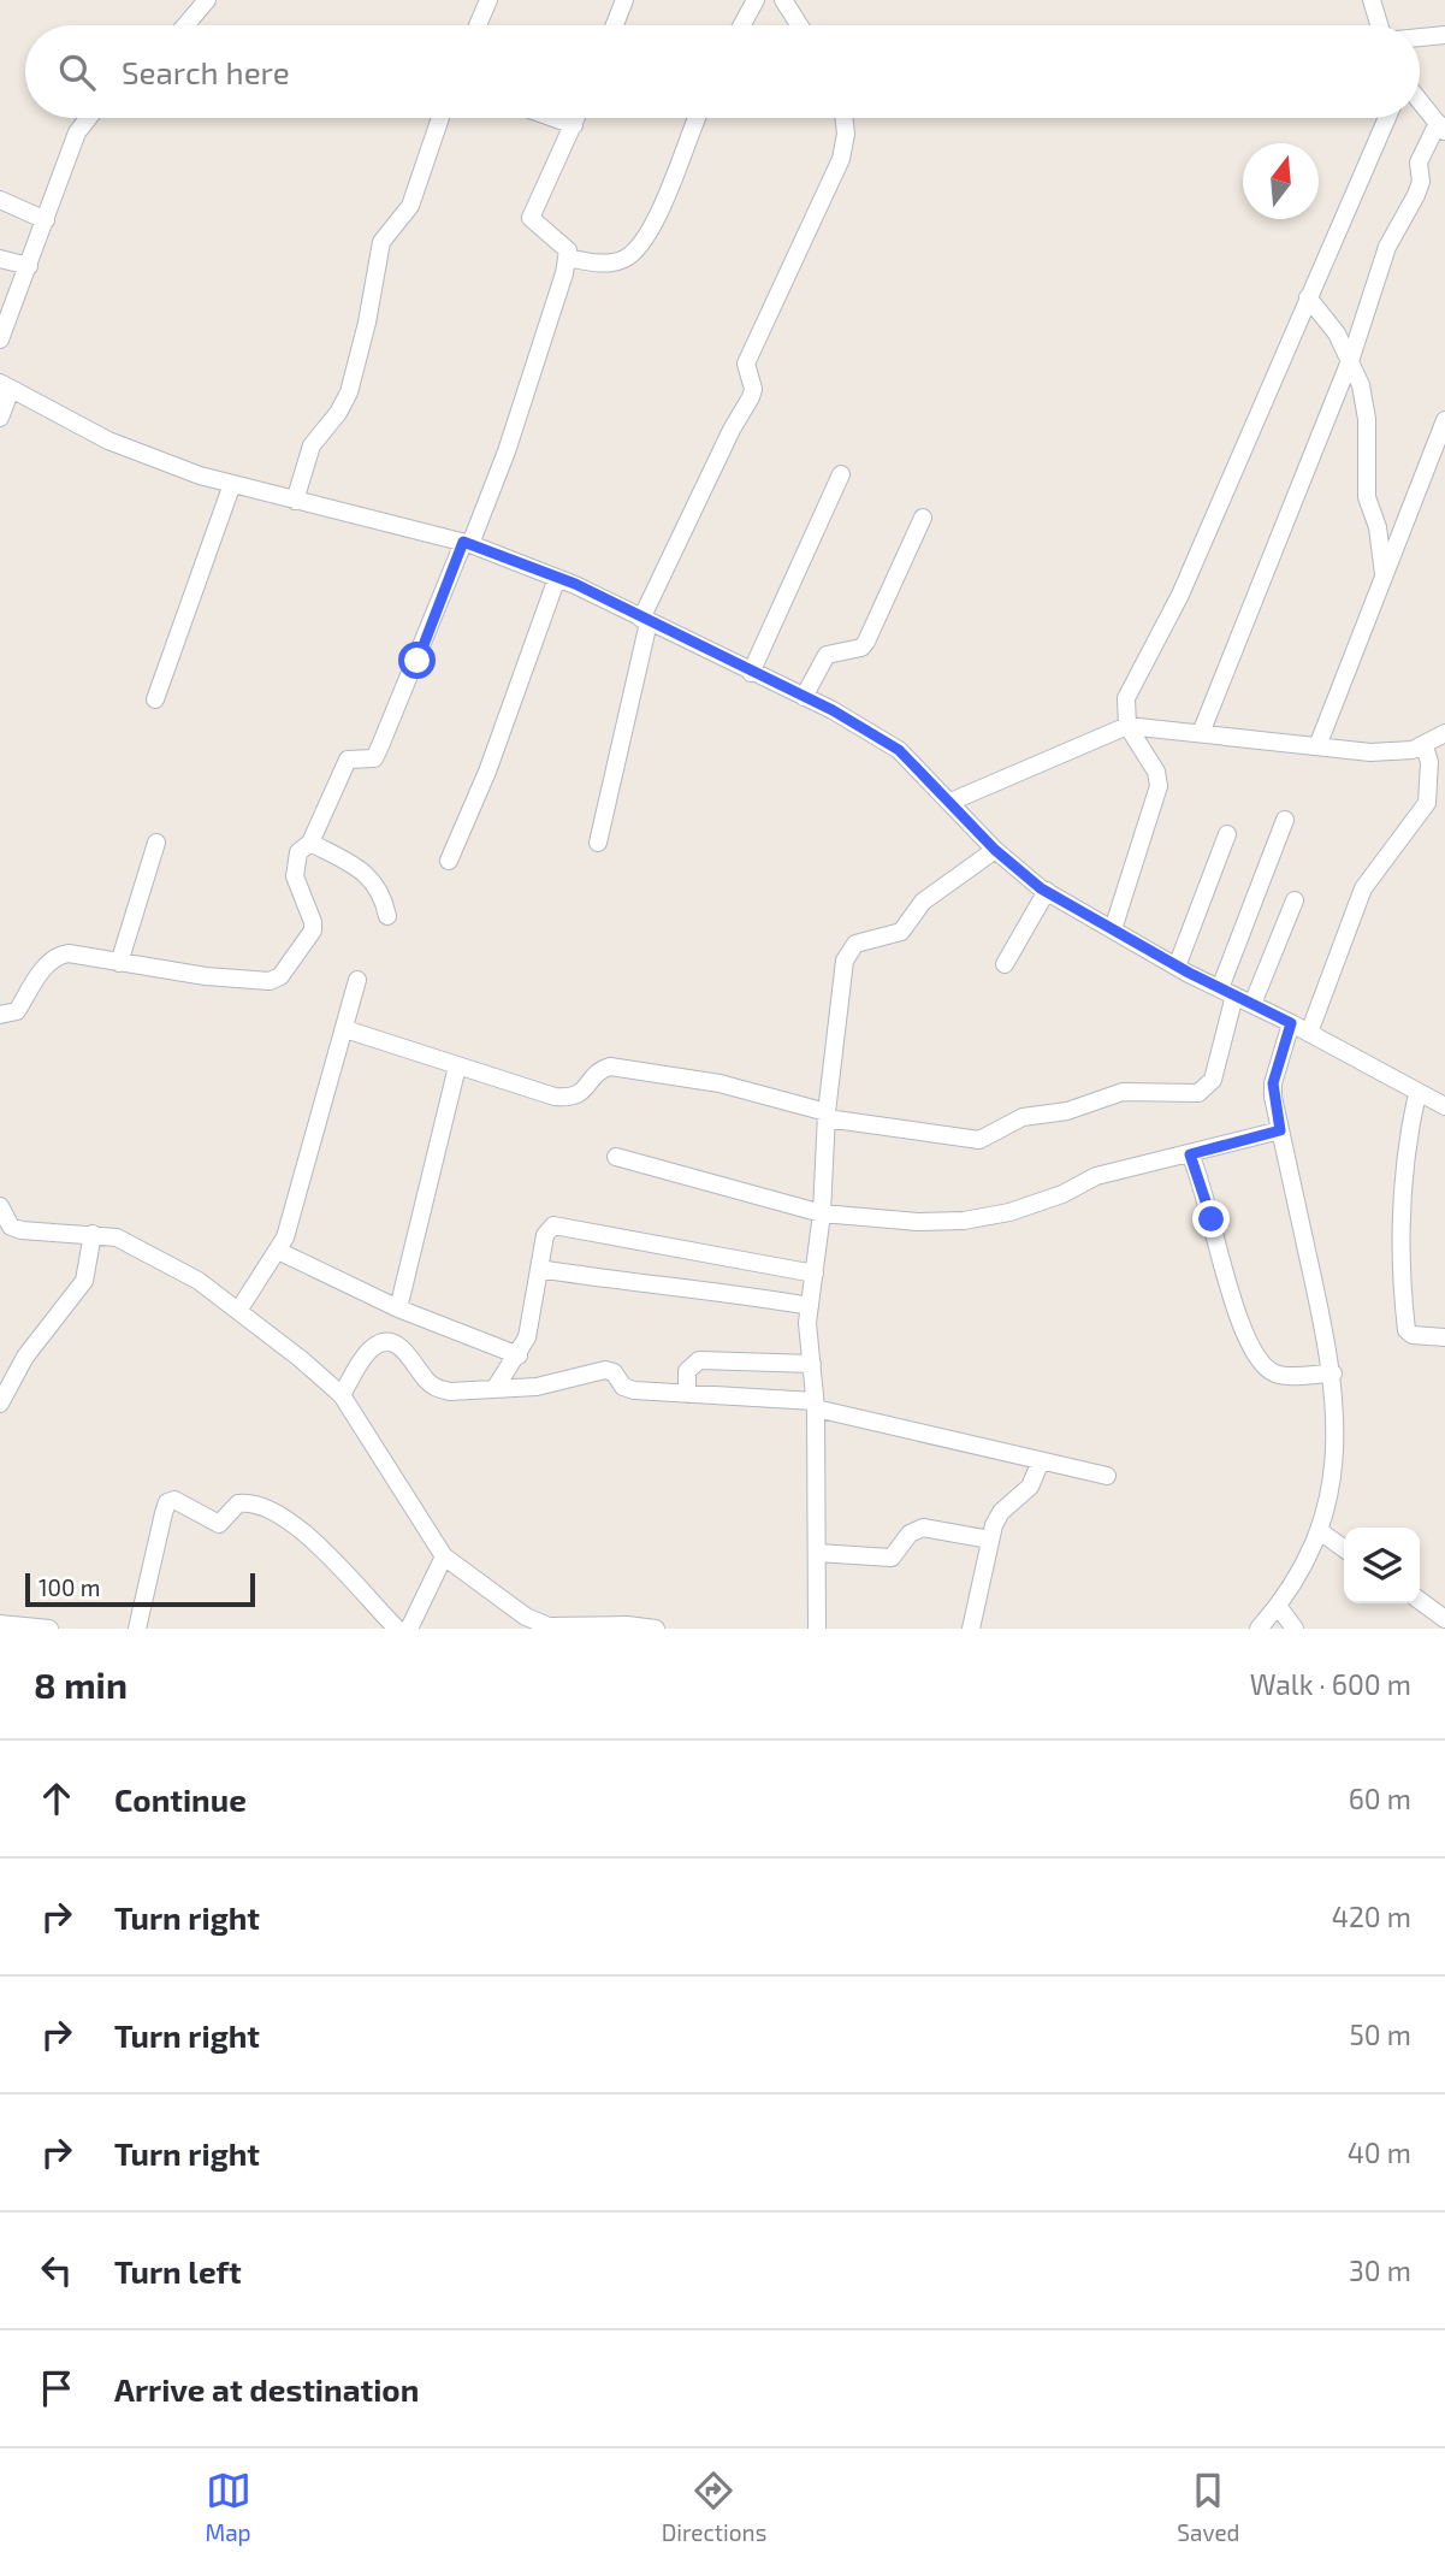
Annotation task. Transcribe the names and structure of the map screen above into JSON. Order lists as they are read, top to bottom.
{
  "scale_bar": "100 m",
  "north": "top",
  "page": {
    "search": "Search here",
    "scale": "100 m",
    "heading": ["8 min", "Walk · 600 m"],
    "list": [
      ["Continue", "60 m"],
      ["Turn right", "420 m"],
      ["Turn right", "50 m"],
      ["Turn right", "40 m"],
      ["Turn left", "30 m"],
      "Arrive at destination"
    ],
    "nav": ["Map", "Directions", "Saved"]
  }
}
